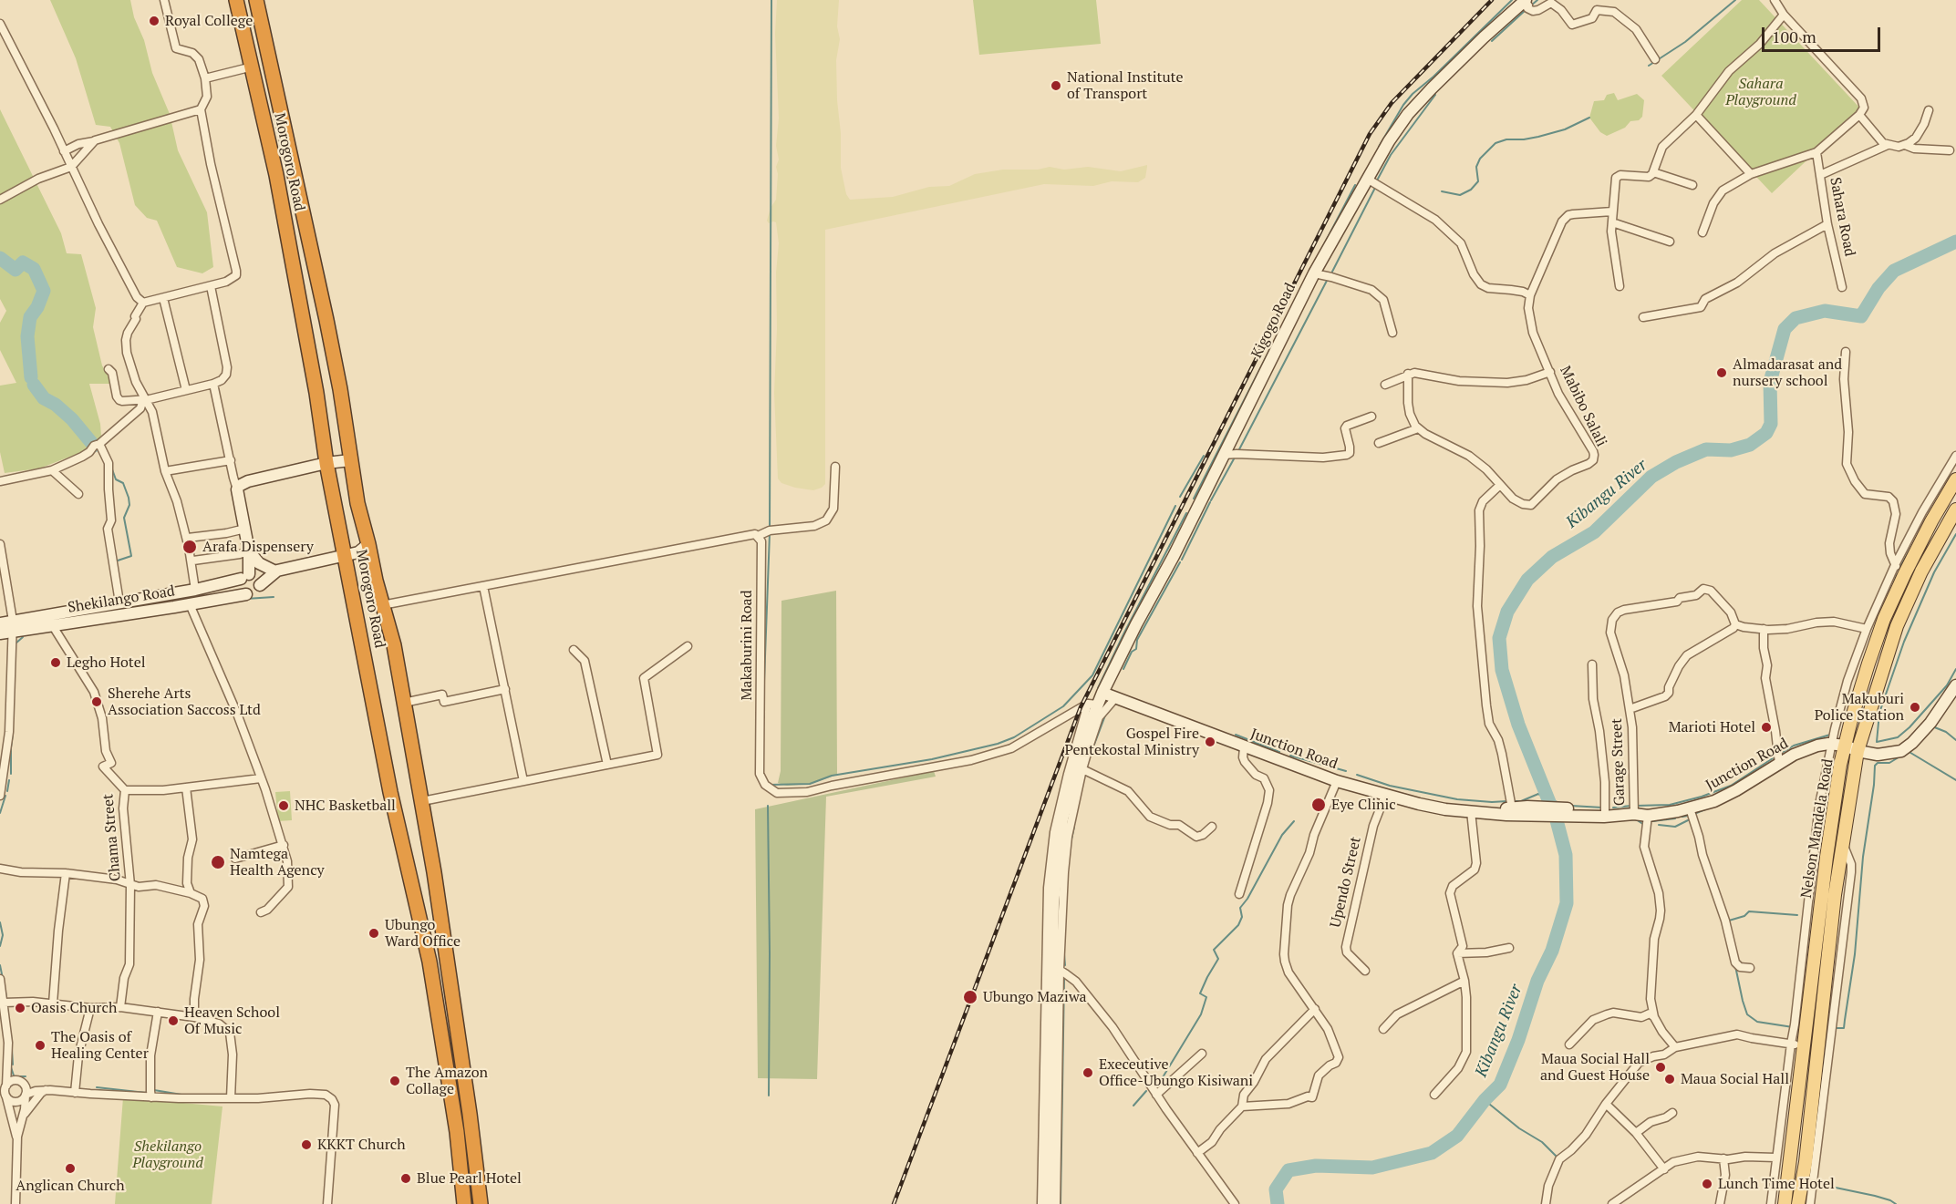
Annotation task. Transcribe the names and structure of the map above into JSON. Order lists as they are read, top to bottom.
{
  "streets": {
    "highway": ["Morogoro Road"],
    "main road": [
      "Kigogo Road",
      "Shekilango Road",
      "Junction Road",
      "Nelson Mandela Road"
    ],
    "street": [
      "Sahara Road",
      "Mabibo Salali",
      "Makaburini Road",
      "Garage Street",
      "Chama Street",
      "Upendo Street"
    ]
  },
  "crossings": [
    ["Kigogo Road", "Makaburini Road"],
    ["Kigogo Road", "Junction Road"],
    ["Shekilango Road", "Chama Street"],
    ["Junction Road", "Garage Street"],
    ["Junction Road", "Nelson Mandela Road"],
    ["Junction Road", "Upendo Street"]
  ],
  "water": ["Kibangu River"],
  "parks": ["Sahara Playground", "Shekilango Playground"],
  "places": [
    "Royal College",
    "National Institute of Transport",
    "Almadarasat and nursery school",
    "Arafa Dispensery",
    "Legho Hotel",
    "Sherehe Arts Association Saccoss Ltd",
    "Makuburi Police Station",
    "Marioti Hotel",
    "Gospel Fire Pentekostal Ministry",
    "Eye Clinic",
    "NHC Basketball",
    "Namtega Health Agency",
    "Ubungo Ward Office",
    "Ubungo Maziwa",
    "Oasis Church",
    "Heaven School Of Music",
    "The Oasis of Healing Center",
    "Maua Social Hall and Guest House",
    "Execeutive Office-Ubungo Kisiwani",
    "Maua Social Hall",
    "The Amazon Collage",
    "KKKT Church",
    "Anglican Church",
    "Blue Pearl Hotel",
    "Lunch Time Hotel"
  ],
  "scale_bar": "100 m"
}
